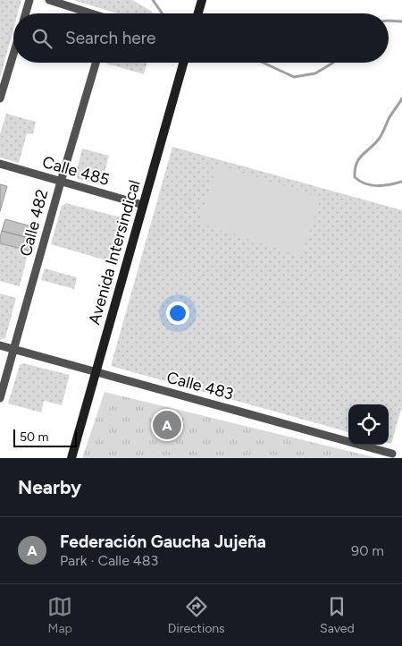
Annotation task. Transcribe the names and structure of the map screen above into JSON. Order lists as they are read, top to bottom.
{
  "streets": {
    "street": [
      "Calle 485",
      "Calle 482",
      "Avenida Intersindical",
      "Calle 483"
    ]
  },
  "crossings": [
    ["Calle 485", "Calle 482"],
    ["Calle 485", "Avenida Intersindical"],
    ["Calle 482", "Calle 483"],
    ["Avenida Intersindical", "Calle 483"]
  ],
  "scale_bar": "50 m",
  "page": {
    "search": "Search here",
    "pins": "A",
    "scale": "50 m",
    "heading": "Nearby",
    "list": [
      {
        "mark": "A",
        "name": "Federación Gaucha Jujeña",
        "note": "Park · Calle 483",
        "value": "90 m"
      }
    ],
    "nav": ["Map", "Directions", "Saved"]
  }
}
